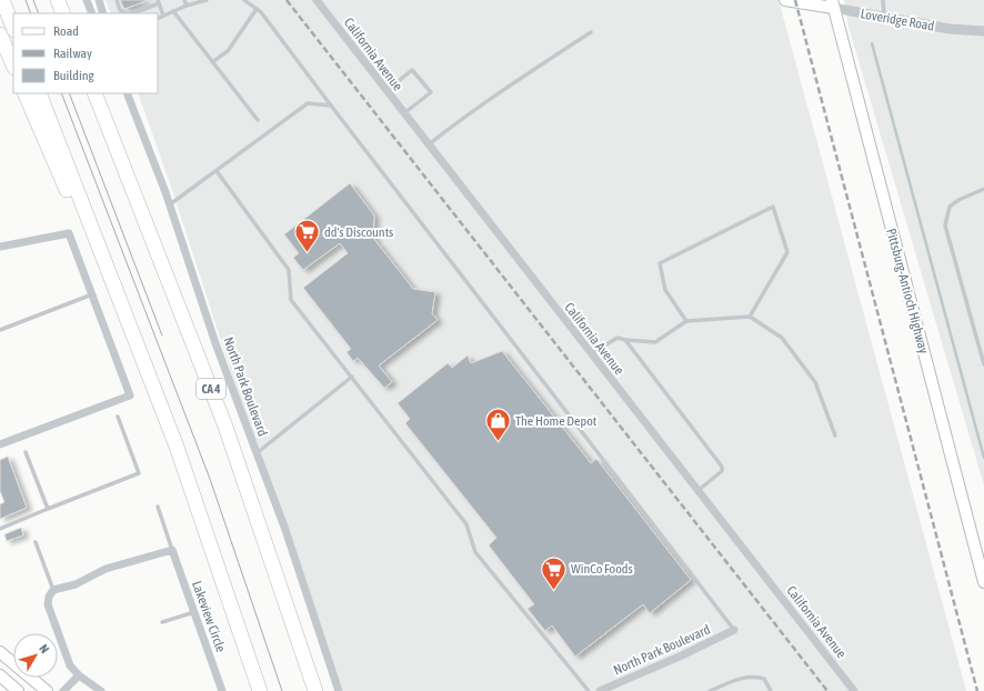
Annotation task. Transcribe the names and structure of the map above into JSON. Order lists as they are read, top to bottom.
{
  "streets": {
    "highway": ["CA 4"],
    "main road": ["Loveridge Road", "Pittsburg-Antioch Highway"],
    "street": ["California Avenue", "North Park Boulevard", "Lakeview Circle"]
  },
  "crossings": [
    ["Loveridge Road", "Pittsburg-Antioch Highway"]
  ],
  "places": {
    "supermarket": ["dd's Discounts", "WinCo Foods"],
    "shop": ["The Home Depot"]
  },
  "legend": ["Road", "Railway", "Building"],
  "north": "top right"
}
